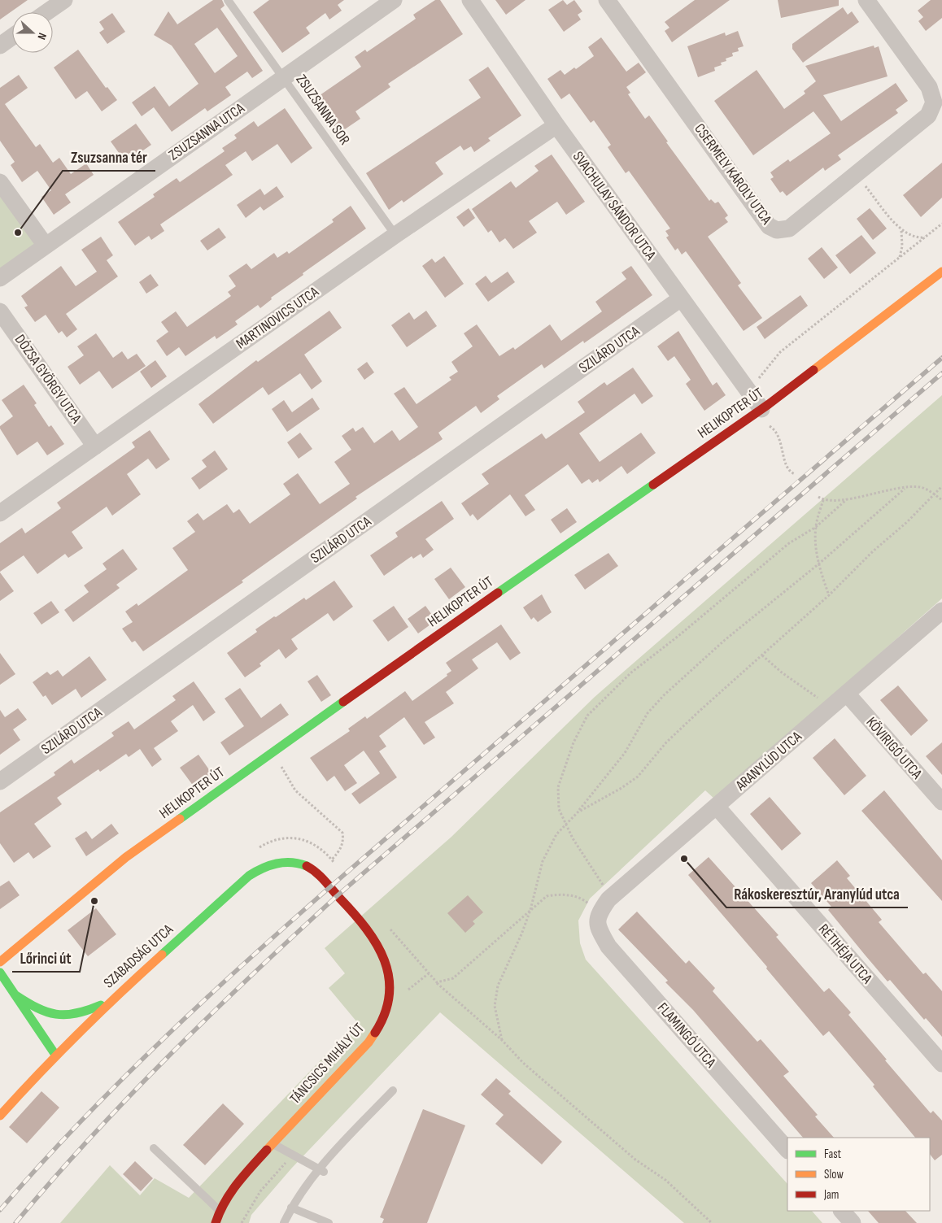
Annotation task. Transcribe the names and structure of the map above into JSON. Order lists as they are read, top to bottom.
{
  "streets": {
    "street": [
      "ZSUZSANNA UTCA",
      "CSERMELY KÁROLY UTCA",
      "SVACHULAY SÁNDOR UTCA",
      "MARTINOVICS UTCA",
      "SZILÁRD UTCA",
      "DÓZSA GYÖRGY UTCA",
      "HELIKOPTER ÚT",
      "KÖVIRIGÓ UTCA",
      "ARANYLÚD UTCA",
      "RÉTIHÉJA UTCA",
      "SZABADSÁG UTCA",
      "FLAMINGÓ UTCA",
      "TÁNCSICS MIHÁLY ÚT"
    ],
    "lane": ["ZSUZSANNA SOR"]
  },
  "crossings": [
    ["ZSUZSANNA SOR", "ZSUZSANNA UTCA"],
    ["ZSUZSANNA SOR", "MARTINOVICS UTCA"],
    ["SVACHULAY SÁNDOR UTCA", "MARTINOVICS UTCA"],
    ["SVACHULAY SÁNDOR UTCA", "SZILÁRD UTCA"],
    ["SVACHULAY SÁNDOR UTCA", "HELIKOPTER ÚT"],
    ["MARTINOVICS UTCA", "DÓZSA GYÖRGY UTCA"],
    ["KÖVIRIGÓ UTCA", "ARANYLÚD UTCA"],
    ["ARANYLÚD UTCA", "RÉTIHÉJA UTCA"],
    ["ARANYLÚD UTCA", "FLAMINGÓ UTCA"],
    ["SZABADSÁG UTCA", "TÁNCSICS MIHÁLY ÚT"]
  ],
  "places": ["Zsuzsanna tér", "Rákoskeresztúr, Aranylúd utca", "Lőrinci út"],
  "legend": ["Fast", "Slow", "Jam"],
  "north": "right"
}
